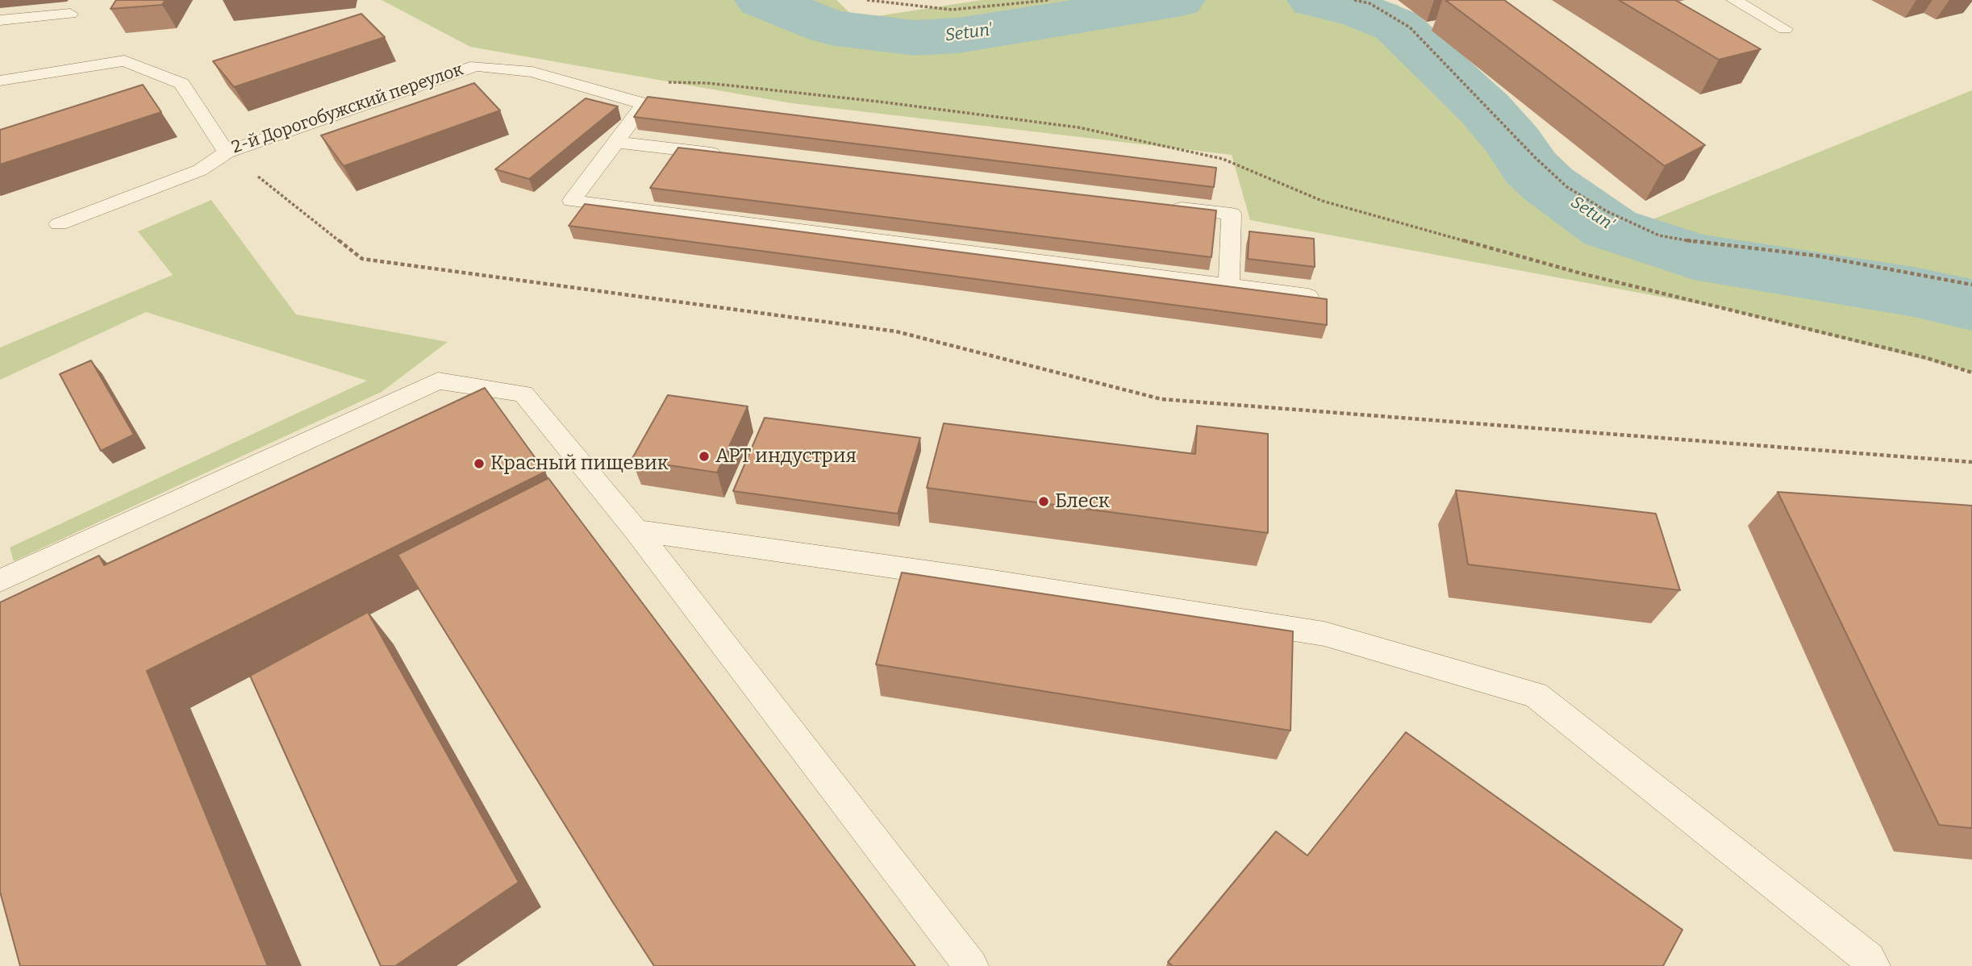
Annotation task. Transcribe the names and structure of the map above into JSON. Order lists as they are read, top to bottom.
{
  "streets": {
    "lane": ["2-й Дорогобужский переулок"]
  },
  "water": ["Setun'"],
  "places": ["АРТ индустрия", "Красный пищевик", "Блеск"]
}
